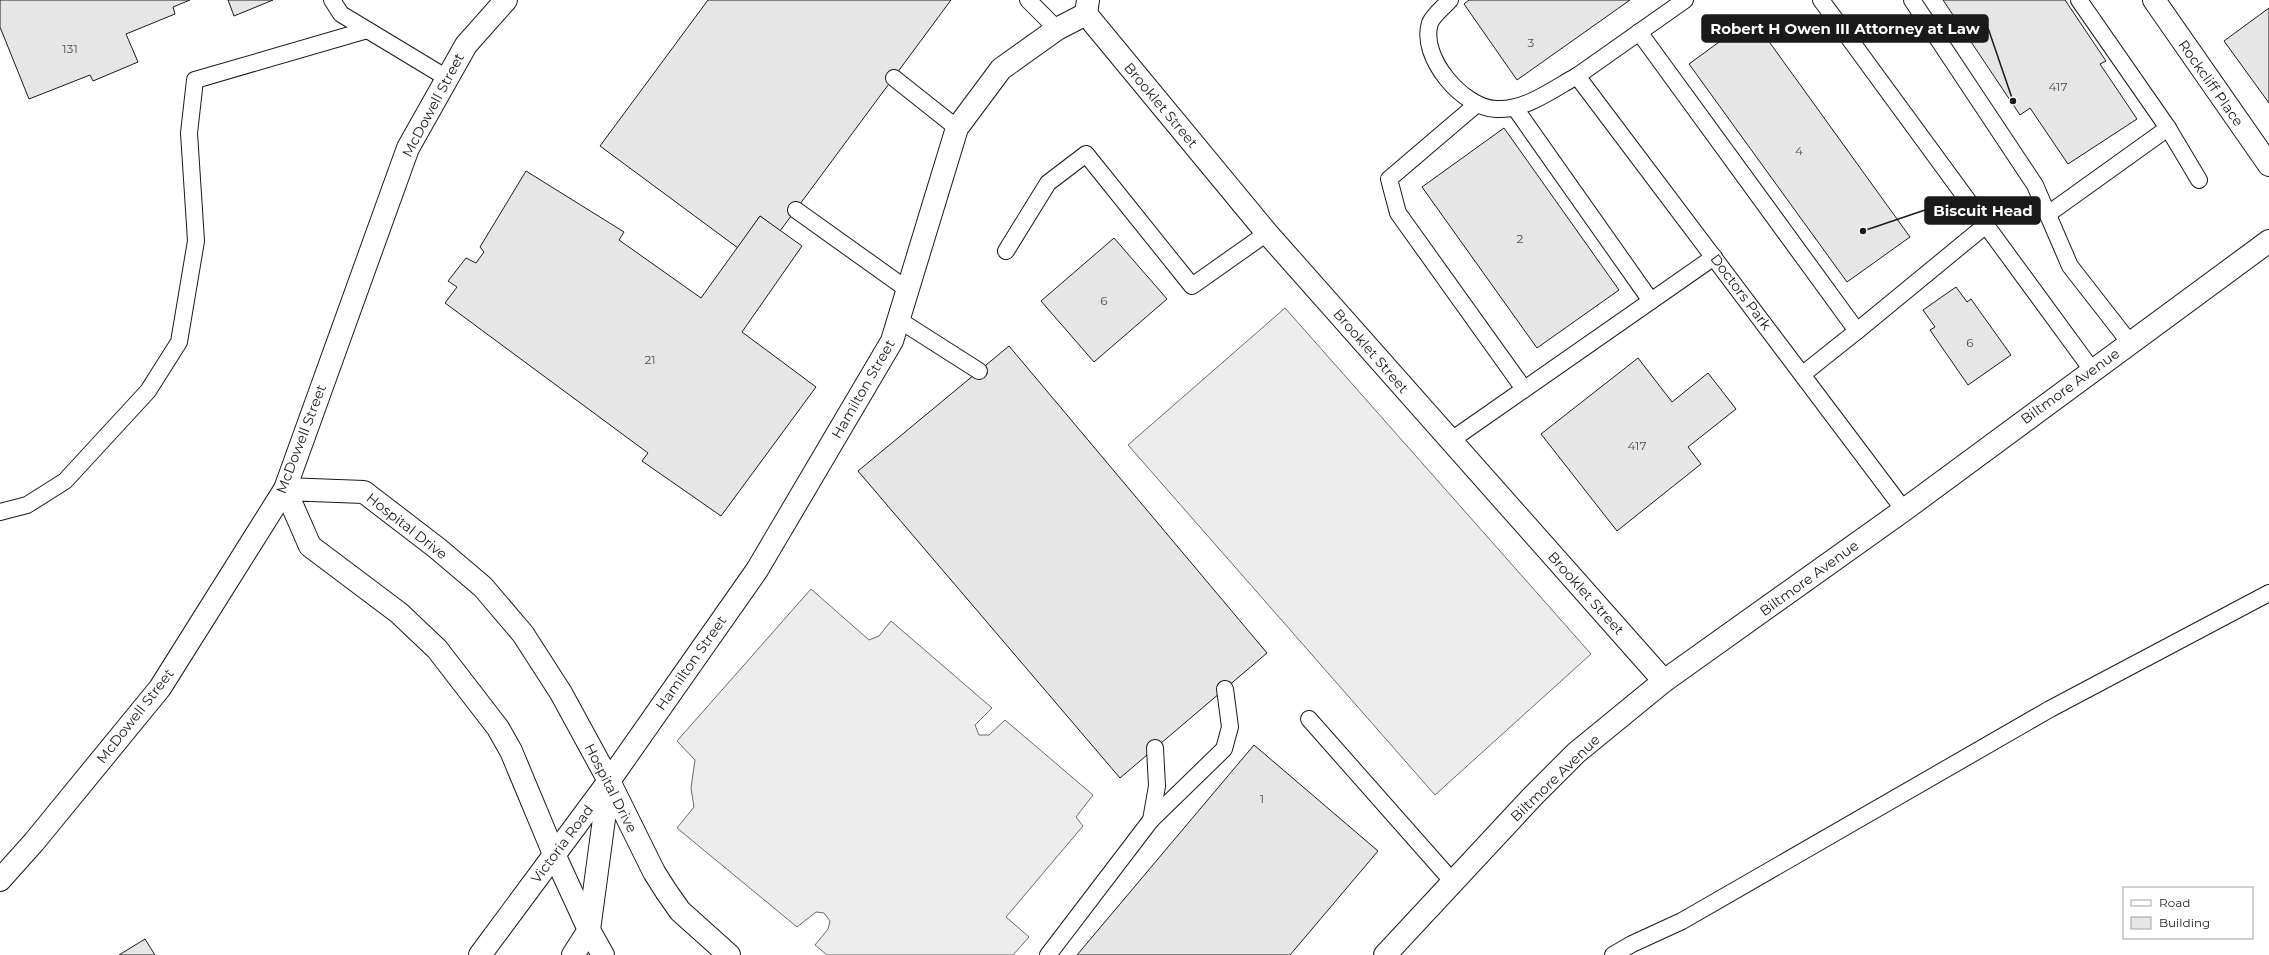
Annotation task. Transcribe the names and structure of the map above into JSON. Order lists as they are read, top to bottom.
{
  "streets": {
    "street": [
      "Rockcliff Place",
      "McDowell Street",
      "Brooklet Street",
      "Biltmore Avenue",
      "Hamilton Street",
      "Hospital Drive",
      "Victoria Road"
    ],
    "lane": ["Doctors Park"]
  },
  "crossings": [
    ["McDowell Street", "Hospital Drive"],
    ["Brooklet Street", "Biltmore Avenue"],
    ["Brooklet Street", "Hamilton Street"],
    ["Doctors Park", "Biltmore Avenue"],
    ["Hamilton Street", "Hospital Drive"],
    ["Hamilton Street", "Victoria Road"],
    ["Hospital Drive", "Victoria Road"]
  ],
  "places": ["Robert H Owen III Attorney at Law", "Biscuit Head"],
  "house_numbers": [
    "3",
    "131",
    "417",
    "4",
    "2",
    "6",
    "6",
    "21",
    "417",
    "1"
  ],
  "legend": ["Road", "Building"]
}
